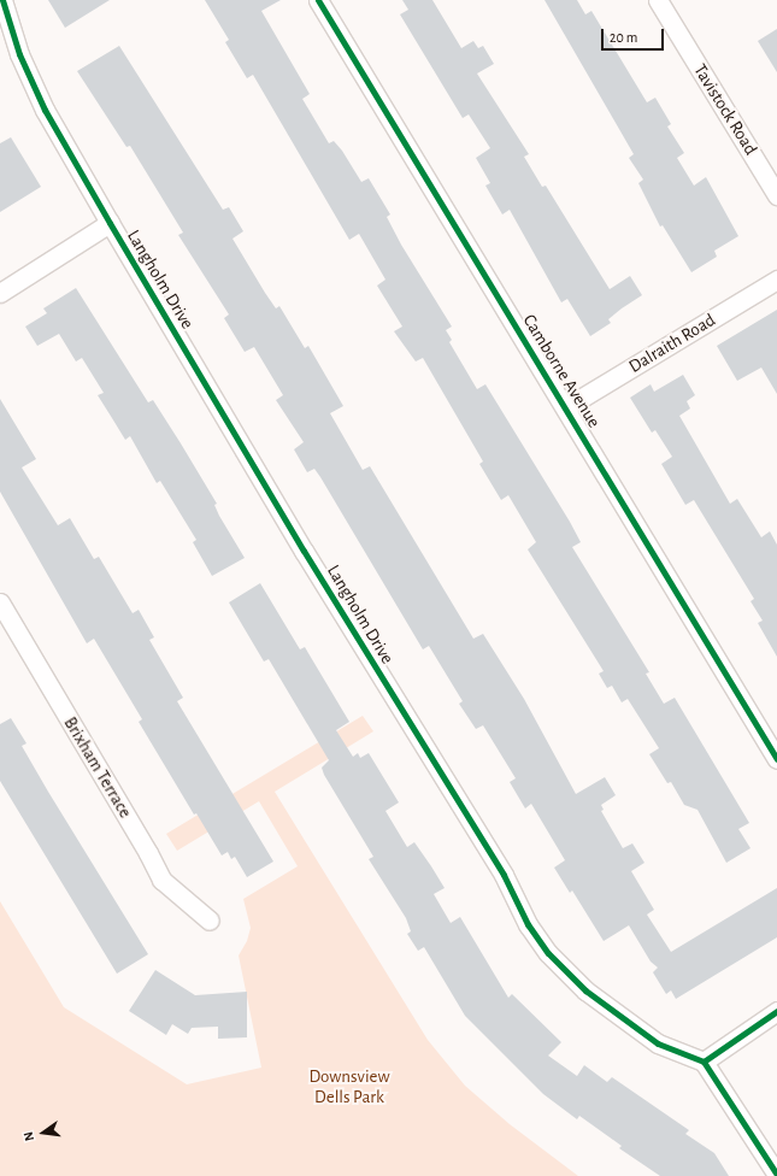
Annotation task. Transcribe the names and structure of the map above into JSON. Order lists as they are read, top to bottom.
{
  "streets": {
    "street": [
      "Tavistock Road",
      "Langholm Drive",
      "Dalraith Road",
      "Camborne Avenue",
      "Brixham Terrace"
    ]
  },
  "crossings": [
    ["Dalraith Road", "Camborne Avenue"]
  ],
  "parks": ["Downsview Dells Park"],
  "scale_bar": "20 m",
  "north": "left"
}
